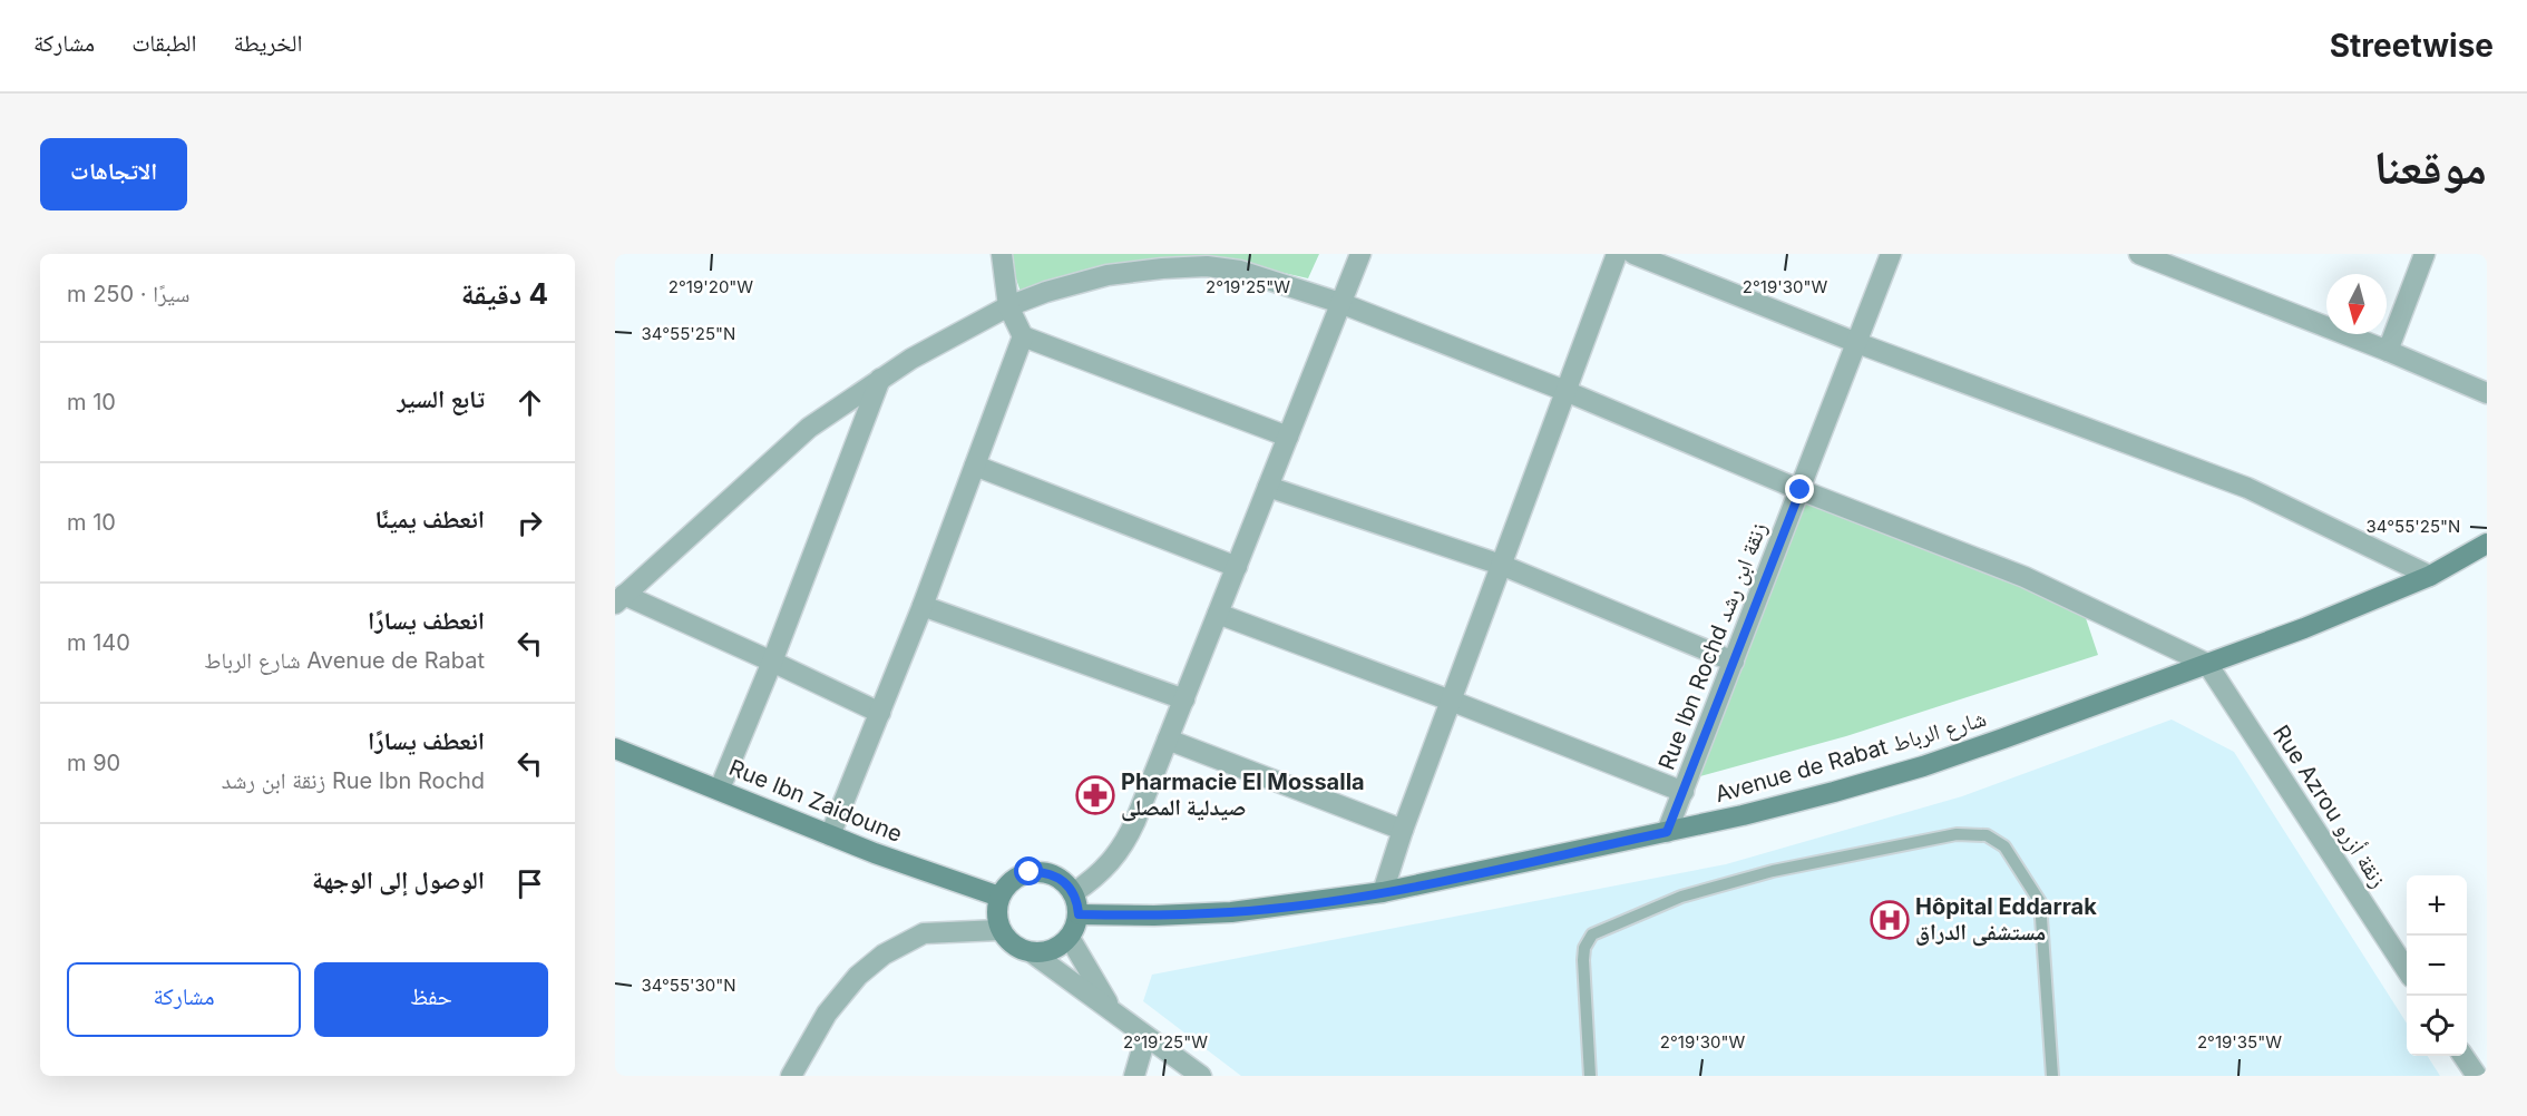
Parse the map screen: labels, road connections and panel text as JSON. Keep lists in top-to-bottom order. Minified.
{"streets":{"street":["Rue Ibn Rochd زنقة ابن رشد","Avenue de Rabat شارع الرباط","Rue Ibn Zaidoune","Rue Azrou زنقة أزرو"]},"crossings":[["Rue Ibn Rochd زنقة ابن رشد","Avenue de Rabat شارع الرباط"],["Avenue de Rabat شارع الرباط","Rue Ibn Zaidoune"],["Avenue de Rabat شارع الرباط","Rue Azrou زنقة أزرو"]],"places":{"pharmacy":["Pharmacie El Mossalla صيدلية المصلى"],"hospital":["Hôpital Eddarrak مستشفى الدراق"]},"north":"bottom","page":{"header":"Streetwise","nav":["الخريطة","الطبقات","مشاركة"],"title":"موقعنا","buttons":["الاتجاهات",["حفظ","مشاركة"]],"heading":["4 دقيقة","سيرًا · 250 m"],"list":[["تابع السير","10 m"],["انعطف يمينًا","10 m"],["انعطف يسارًا","Avenue de Rabat شارع الرباط","140 m"],["انعطف يسارًا","Rue Ibn Rochd زنقة ابن رشد","90 m"],"الوصول إلى الوجهة"],"map_buttons":["+","−"]},"coordinates":["2°19'20\"W","2°19'25\"W","2°19'30\"W","34°55'25\"N","34°55'30\"N","2°19'35\"W"]}
